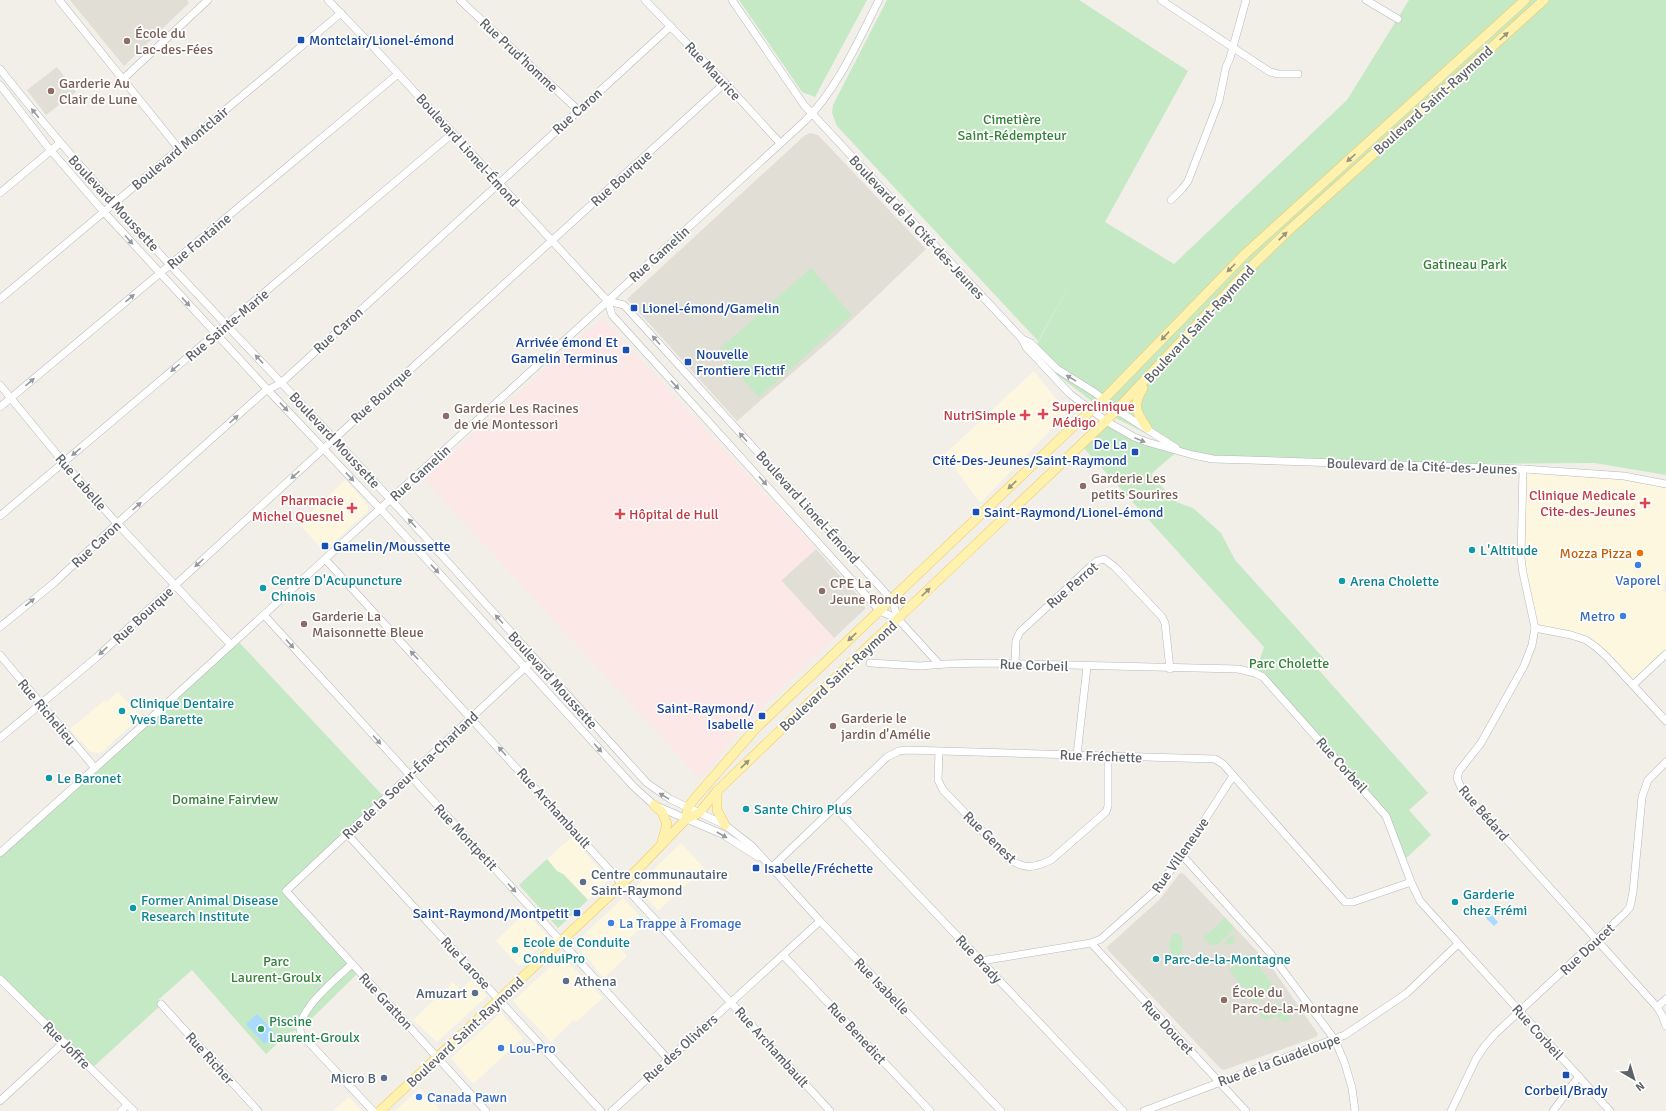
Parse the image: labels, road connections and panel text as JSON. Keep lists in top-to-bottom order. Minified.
{"streets":{"main road":["Boulevard Saint-Raymond"],"street":["Rue Prud'homme","Rue Maurice","Rue Caron","Boulevard Montclair","Boulevard Lionel-Émond","Rue Bourque","Boulevard Moussette","Boulevard de la Cité-des-Jeunes","Rue Fontaine","Rue Gamelin","Rue Sainte-Marie","Rue Labelle","Rue Perrot","Rue Corbeil","Rue Richelieu","Rue Fréchette","Rue de la Soeur-Éna-Charland","Rue Archambault","Rue Bédard","Rue Montpetit","Rue Genest","Rue Villeneuve","Rue Doucet","Rue Brady","Rue Larose","Rue Isabelle","Rue Gratton","Rue Benedict","Rue Joffre","Rue des Oliviers","Rue Richer","Rue de la Guadeloupe"]},"crossings":[["Rue Prud'homme","Rue Caron"],["Rue Maurice","Rue Caron"],["Rue Maurice","Rue Bourque"],["Rue Maurice","Rue Gamelin"],["Boulevard Saint-Raymond","Boulevard Lionel-Émond"],["Boulevard Saint-Raymond","Boulevard Moussette"],["Boulevard Saint-Raymond","Boulevard de la Cité-des-Jeunes"],["Boulevard Saint-Raymond","Rue Archambault"],["Boulevard Saint-Raymond","Rue Montpetit"],["Boulevard Saint-Raymond","Rue Larose"],["Boulevard Saint-Raymond","Rue Isabelle"],["Boulevard Saint-Raymond","Rue Gratton"],["Rue Caron","Boulevard Lionel-Émond"],["Rue Caron","Boulevard Moussette"],["Rue Caron","Rue Labelle"],["Boulevard Montclair","Boulevard Lionel-Émond"],["Boulevard Montclair","Boulevard Moussette"],["Boulevard Lionel-Émond","Rue Bourque"],["Boulevard Lionel-Émond","Rue Fontaine"],["Boulevard Lionel-Émond","Rue Gamelin"],["Boulevard Lionel-Émond","Rue Sainte-Marie"],["Rue Bourque","Boulevard Moussette"],["Rue Bourque","Rue Labelle"],["Rue Bourque","Rue Richelieu"],["Boulevard Moussette","Rue Fontaine"],["Boulevard Moussette","Rue Gamelin"],["Boulevard Moussette","Rue Sainte-Marie"],["Boulevard Moussette","Rue de la Soeur-Éna-Charland"],["Boulevard Moussette","Rue Isabelle"],["Boulevard de la Cité-des-Jeunes","Rue Gamelin"],["Boulevard de la Cité-des-Jeunes","Rue Bédard"],["Rue Fontaine","Rue Labelle"],["Rue Gamelin","Rue Labelle"],["Rue Gamelin","Rue Richelieu"],["Rue Gamelin","Rue Archambault"],["Rue Gamelin","Rue Montpetit"],["Rue Sainte-Marie","Rue Labelle"],["Rue Perrot","Rue Corbeil"],["Rue Corbeil","Rue Fréchette"],["Rue Corbeil","Rue Doucet"],["Rue Corbeil","Rue de la Guadeloupe"],["Rue Fréchette","Rue Genest"],["Rue Fréchette","Rue Villeneuve"],["Rue Fréchette","Rue Brady"],["Rue Fréchette","Rue Isabelle"],["Rue de la Soeur-Éna-Charland","Rue Archambault"],["Rue de la Soeur-Éna-Charland","Rue Montpetit"],["Rue de la Soeur-Éna-Charland","Rue Larose"],["Rue de la Soeur-Éna-Charland","Rue Gratton"],["Rue Archambault","Rue des Oliviers"],["Rue Bédard","Rue Doucet"],["Rue Montpetit","Rue des Oliviers"],["Rue Villeneuve","Rue Doucet"],["Rue Villeneuve","Rue Brady"],["Rue Doucet","Rue de la Guadeloupe"],["Rue Isabelle","Rue des Oliviers"],["Rue Benedict","Rue des Oliviers"]],"one_way":["Rue Caron","Rue Bourque","Rue Fontaine","Rue Archambault","Rue Montpetit"],"parks":["Cimetière Saint-Rédempteur","Gatineau Park","Parc Cholette","Domaine Fairview","Parc Laurent-Groulx"],"places":{"transit":["Montclair/Lionel-émond","Lionel-émond/Gamelin","Arrivée émond Et Gamelin Terminus","Nouvelle Frontiere Fictif","De La Cité-Des-Jeunes/Saint-Raymond","Saint-Raymond/Lionel-émond","Gamelin/Moussette","Saint-Raymond/ Isabelle","Isabelle/Fréchette","Saint-Raymond/Montpetit","Corbeil/Brady"],"other":["École du Lac-des-Fées","Garderie Au Clair de Lune","Garderie Les Racines de vie Montessori","Garderie Les petits Sourires","L'Altitude","Mozza Pizza","Vaporel","Arena Cholette","Centre D'Acupuncture Chinois","CPE La Jeune Ronde","Metro","Garderie La Maisonnette Bleue","Clinique Dentaire Yves Barette","Garderie le jardin d'Amélie","Le Baronet","Sante Chiro Plus","Centre communautaire Saint-Raymond","Garderie chez Frémi","Former Animal Disease Research Institute","La Trappe à Fromage","Ecole de Conduite ConduiPro","Parc-de-la-Montagne","Athena","Amuzart","École du Parc-de-la-Montagne","Piscine Laurent-Groulx","Lou-Pro","Micro B","Canada Pawn"],"health":["Superclinique Médigo","NutriSimple","Clinique Medicale Cite-des-Jeunes","Pharmacie Michel Quesnel","Hôpital de Hull"]},"north":"bottom right"}
